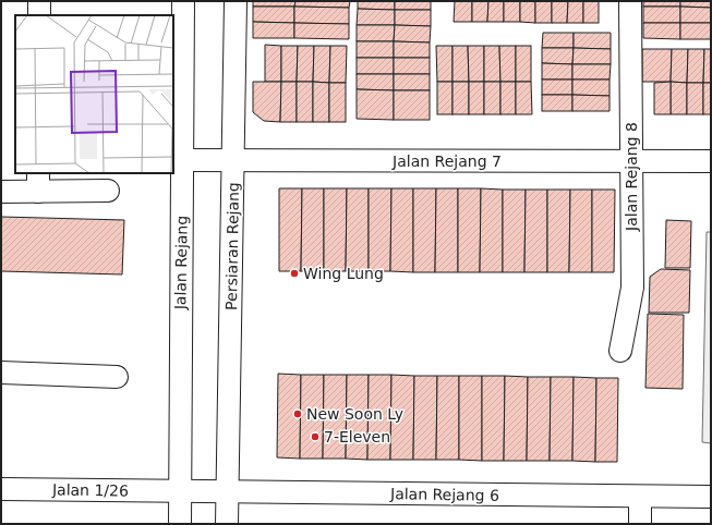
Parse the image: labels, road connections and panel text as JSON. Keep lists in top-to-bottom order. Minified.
{"streets":{"street":["Jalan Rejang 7","Jalan Rejang 8","Persiaran Rejang","Jalan Rejang","Jalan 1/26","Jalan Rejang 6"]},"crossings":[["Jalan Rejang 7","Jalan Rejang 8"],["Jalan Rejang 7","Persiaran Rejang"],["Jalan Rejang 7","Jalan Rejang"],["Persiaran Rejang","Jalan Rejang 6"],["Jalan Rejang","Jalan 1/26"],["Jalan Rejang","Jalan Rejang 6"],["Jalan 1/26","Jalan Rejang 6"]],"places":["Wing Lung","New Soon Ly","7-Eleven"]}
